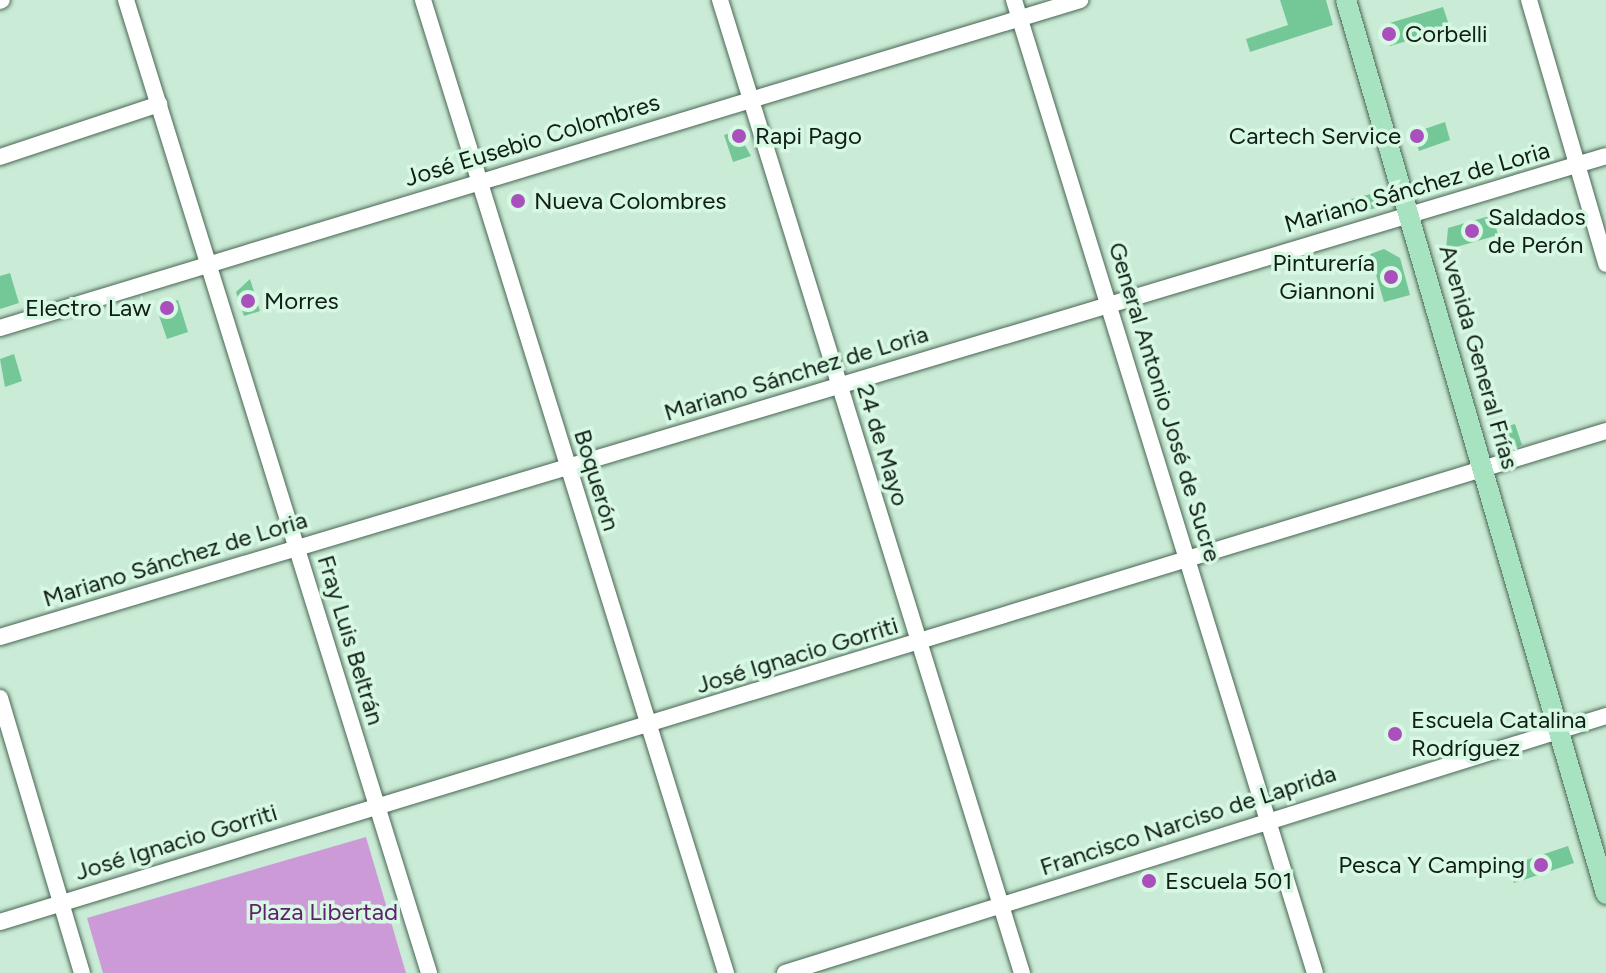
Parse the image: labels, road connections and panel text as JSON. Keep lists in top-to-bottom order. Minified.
{"streets":{"main road":["Avenida General Frías"],"street":["José Eusebio Colombres","Mariano Sánchez de Loria","General Antonio José de Sucre","24 de Mayo","Boquerón","Fray Luis Beltrán","José Ignacio Gorriti","Francisco Narciso de Laprida"]},"crossings":[["José Eusebio Colombres","General Antonio José de Sucre"],["José Eusebio Colombres","24 de Mayo"],["José Eusebio Colombres","Boquerón"],["José Eusebio Colombres","Fray Luis Beltrán"],["Mariano Sánchez de Loria","Avenida General Frías"],["Mariano Sánchez de Loria","General Antonio José de Sucre"],["Mariano Sánchez de Loria","24 de Mayo"],["Mariano Sánchez de Loria","Boquerón"],["Mariano Sánchez de Loria","Fray Luis Beltrán"],["Avenida General Frías","José Ignacio Gorriti"],["Avenida General Frías","Francisco Narciso de Laprida"],["General Antonio José de Sucre","José Ignacio Gorriti"],["General Antonio José de Sucre","Francisco Narciso de Laprida"],["24 de Mayo","José Ignacio Gorriti"],["24 de Mayo","Francisco Narciso de Laprida"],["Boquerón","José Ignacio Gorriti"],["Fray Luis Beltrán","José Ignacio Gorriti"]],"parks":["Plaza Libertad"],"places":["Corbelli","Rapi Pago","Cartech Service","Nueva Colombres","Saldados de Perón","Pinturería Giannoni","Morres","Electro Law","Escuela Catalina Rodríguez","Pesca Y Camping","Escuela 501"]}
